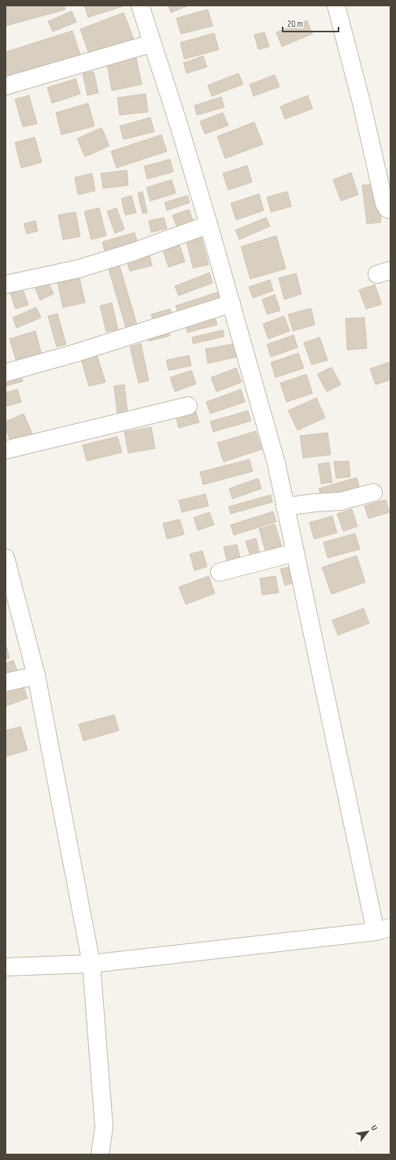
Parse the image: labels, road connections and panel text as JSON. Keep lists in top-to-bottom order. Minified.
{"scale_bar":"20 m","north":"top right"}
